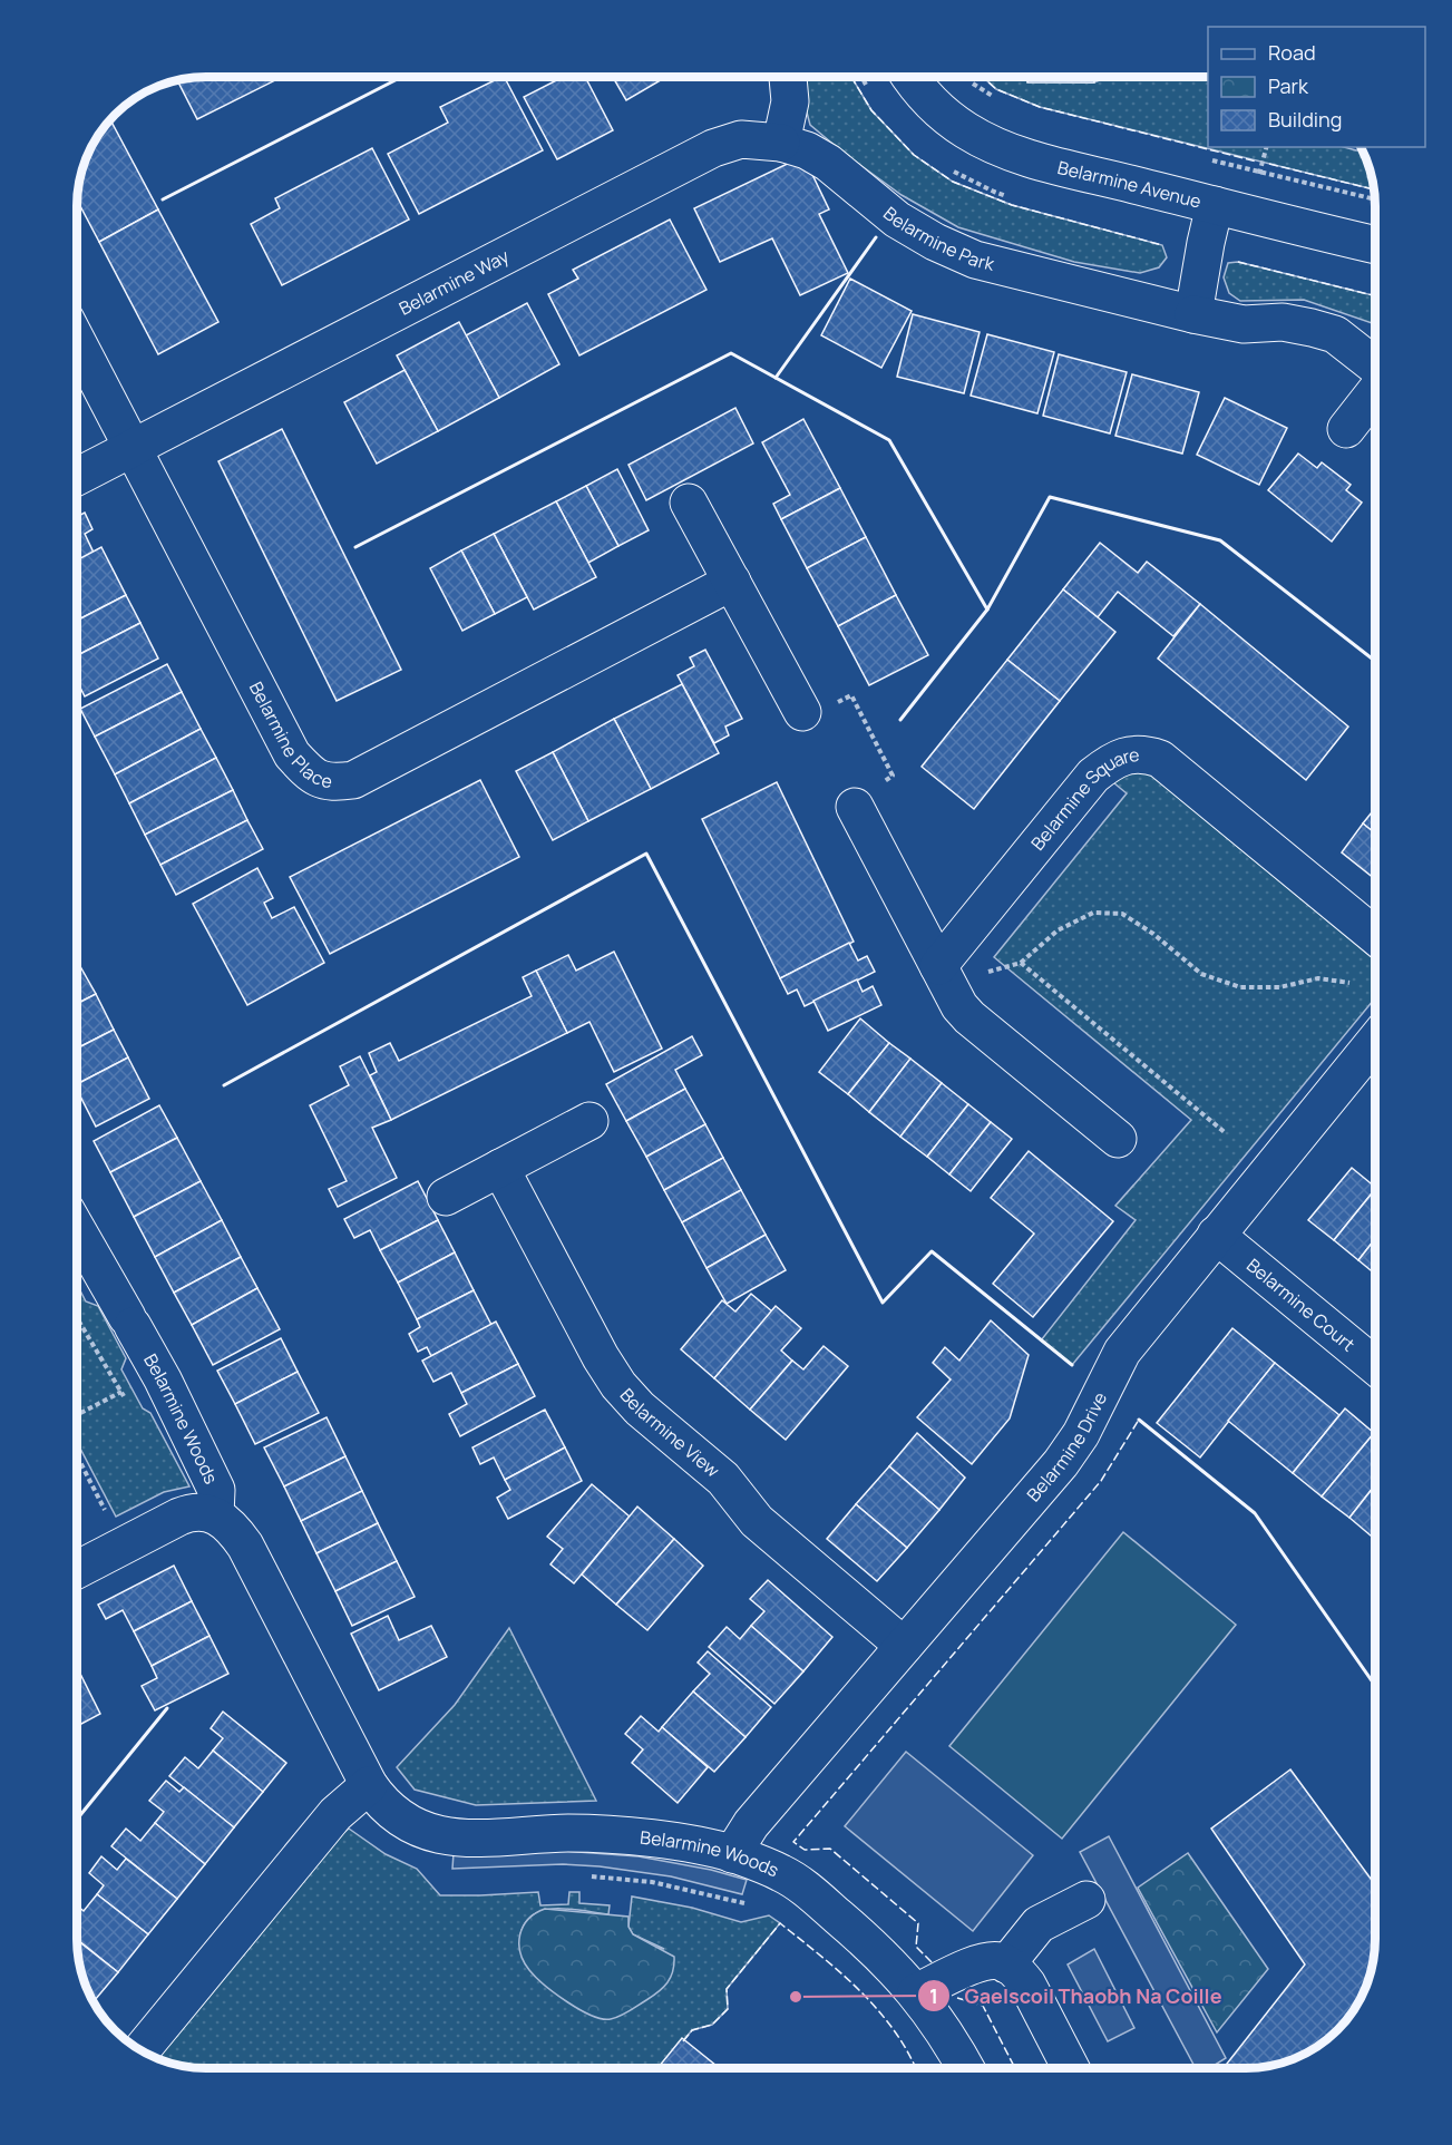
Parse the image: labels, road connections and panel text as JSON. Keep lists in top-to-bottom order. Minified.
{"streets":{"street":["Belarmine Avenue","Belarmine Park","Belarmine Way","Belarmine Place","Belarmine Square","Belarmine Court","Belarmine Woods","Belarmine View","Belarmine Drive"]},"crossings":[["Belarmine Park","Belarmine Way"],["Belarmine Way","Belarmine Place"],["Belarmine Court","Belarmine Drive"],["Belarmine Woods","Belarmine Drive"],["Belarmine View","Belarmine Drive"]],"places":["Gaelscoil Thaobh Na Coille"],"legend":["Road","Park","Building"]}
